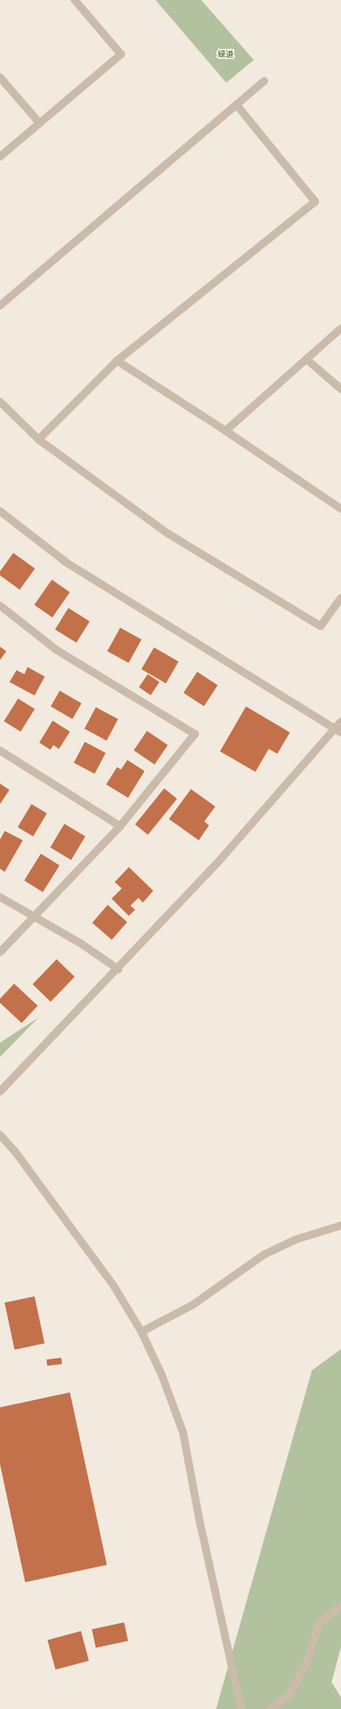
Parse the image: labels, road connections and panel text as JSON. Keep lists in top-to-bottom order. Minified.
{"parks":["緑道"]}
